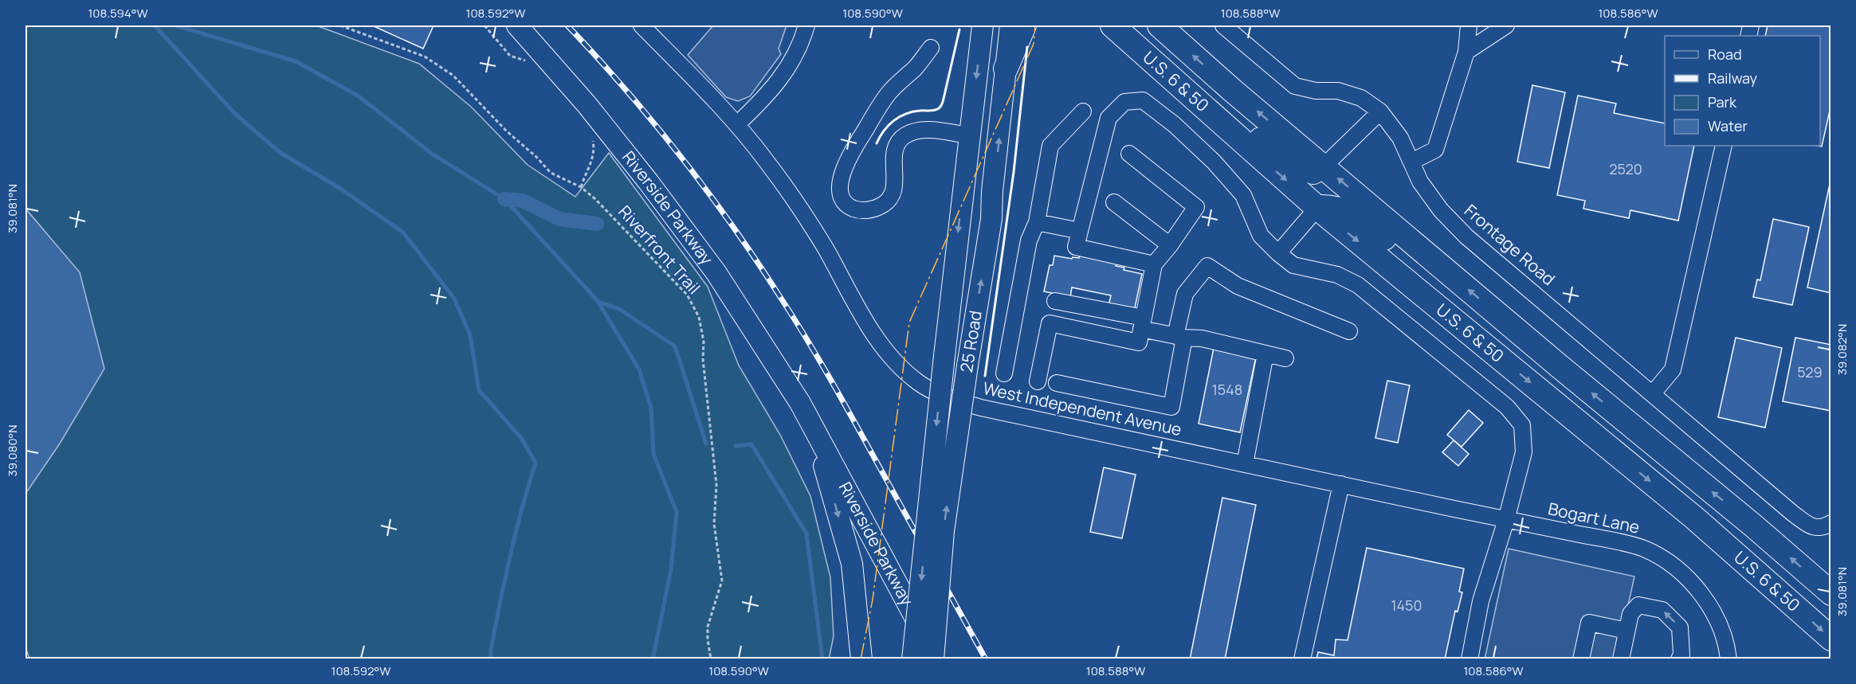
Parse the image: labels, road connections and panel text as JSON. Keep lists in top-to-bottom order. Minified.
{"streets":{"highway":["U.S. 6 & 50"],"main road":["Riverside Parkway","25 Road"],"street":["Frontage Road","West Independent Avenue","Bogart Lane"],"path":["Riverfront Trail"]},"crossings":[["West Independent Avenue","Bogart Lane"]],"house_numbers":["2520","529","1548","1450"],"legend":["Road","Railway","Park","Water"],"coordinates":["108.594°W","108.592°W","108.590°W","108.588°W","108.586°W","39.081°N","39.082°N","39.080°N"]}
